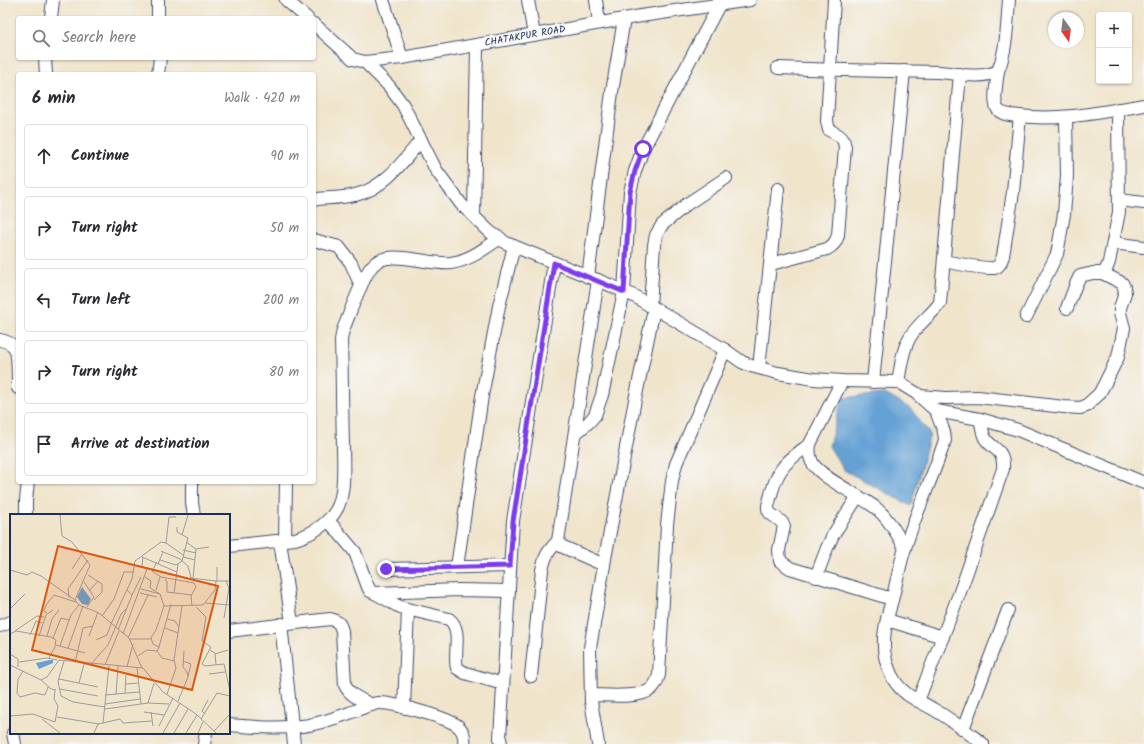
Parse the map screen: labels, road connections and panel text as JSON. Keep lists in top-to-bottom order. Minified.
{"streets":{"street":["CHATAKPUR ROAD"]},"north":"bottom","page":{"map_buttons":["+","−"],"search":"Search here","heading":["6 min","Walk · 420 m"],"list":[["Continue","90 m"],["Turn right","50 m"],["Turn left","200 m"],["Turn right","80 m"],"Arrive at destination"]}}
